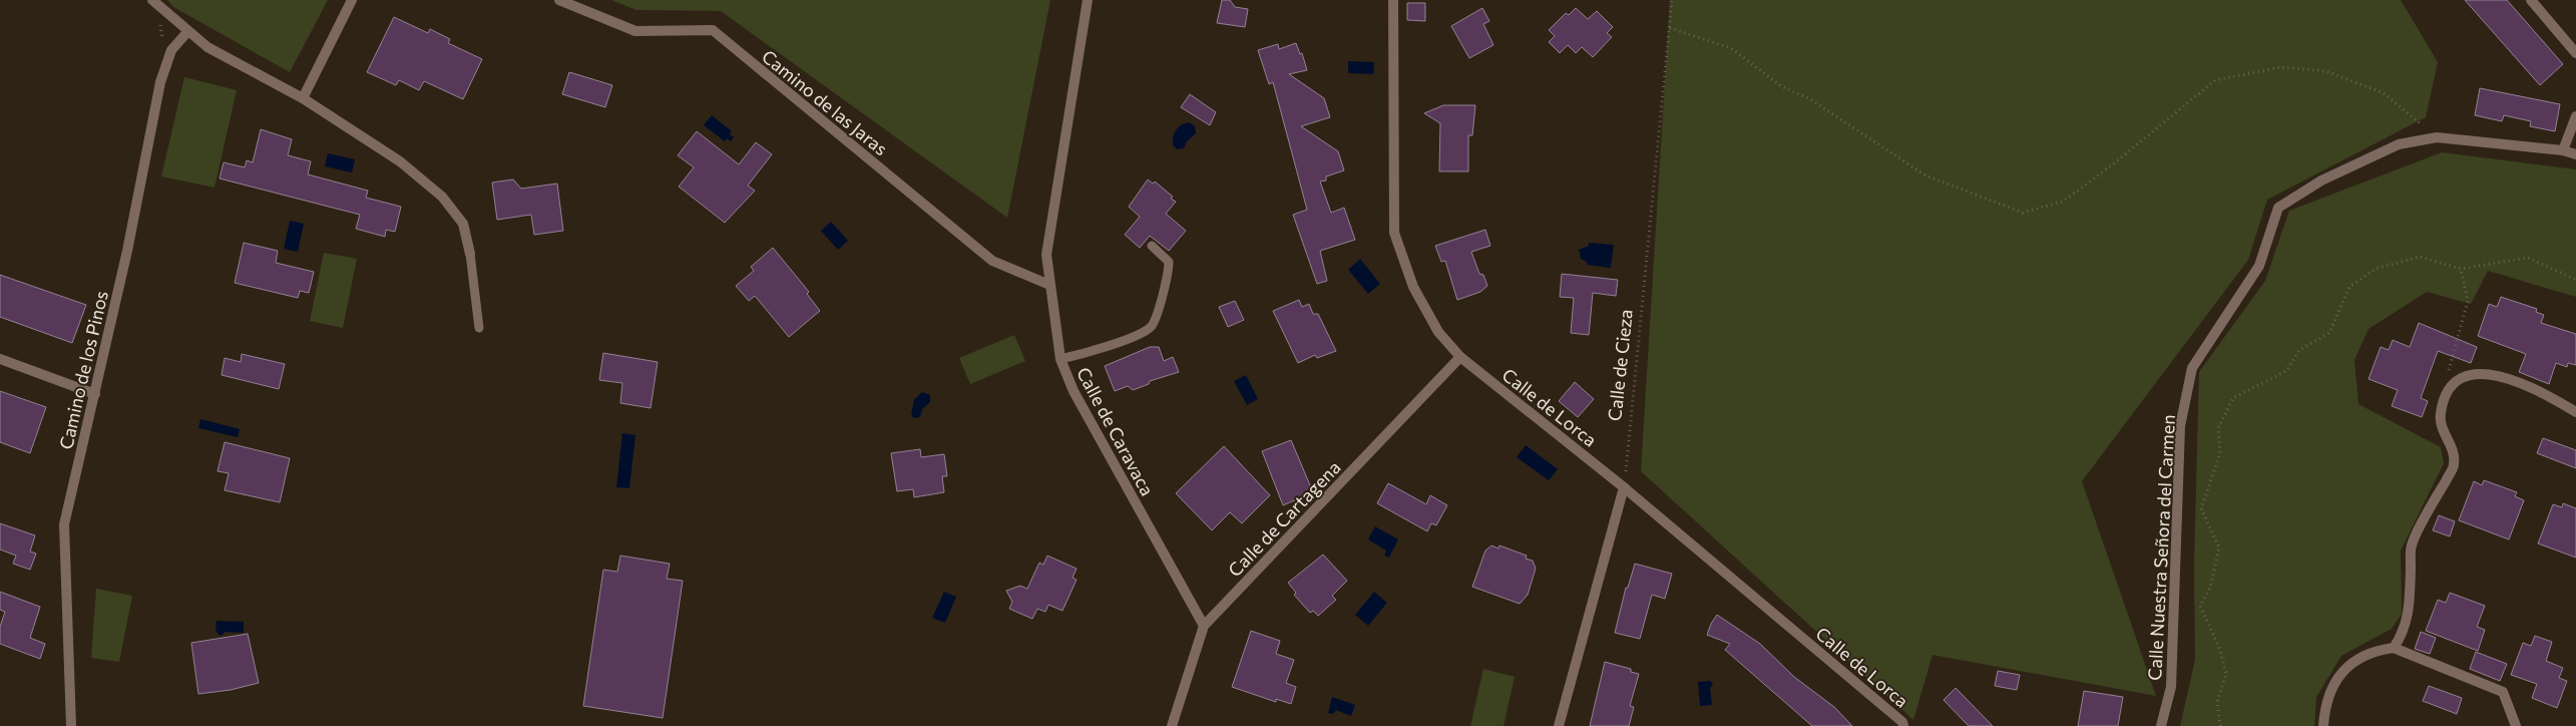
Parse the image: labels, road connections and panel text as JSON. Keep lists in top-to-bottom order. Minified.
{"streets":{"street":["Camino de las Jaras","Camino de los Pinos","Calle de Lorca","Calle de Caravaca","Calle de Cartagena","Calle Nuestra Señora del Carmen"],"path":["Calle de Cieza"]},"crossings":[["Camino de las Jaras","Calle de Caravaca"],["Calle de Cieza","Calle de Lorca"],["Calle de Lorca","Calle de Cartagena"],["Calle de Caravaca","Calle de Cartagena"]]}
